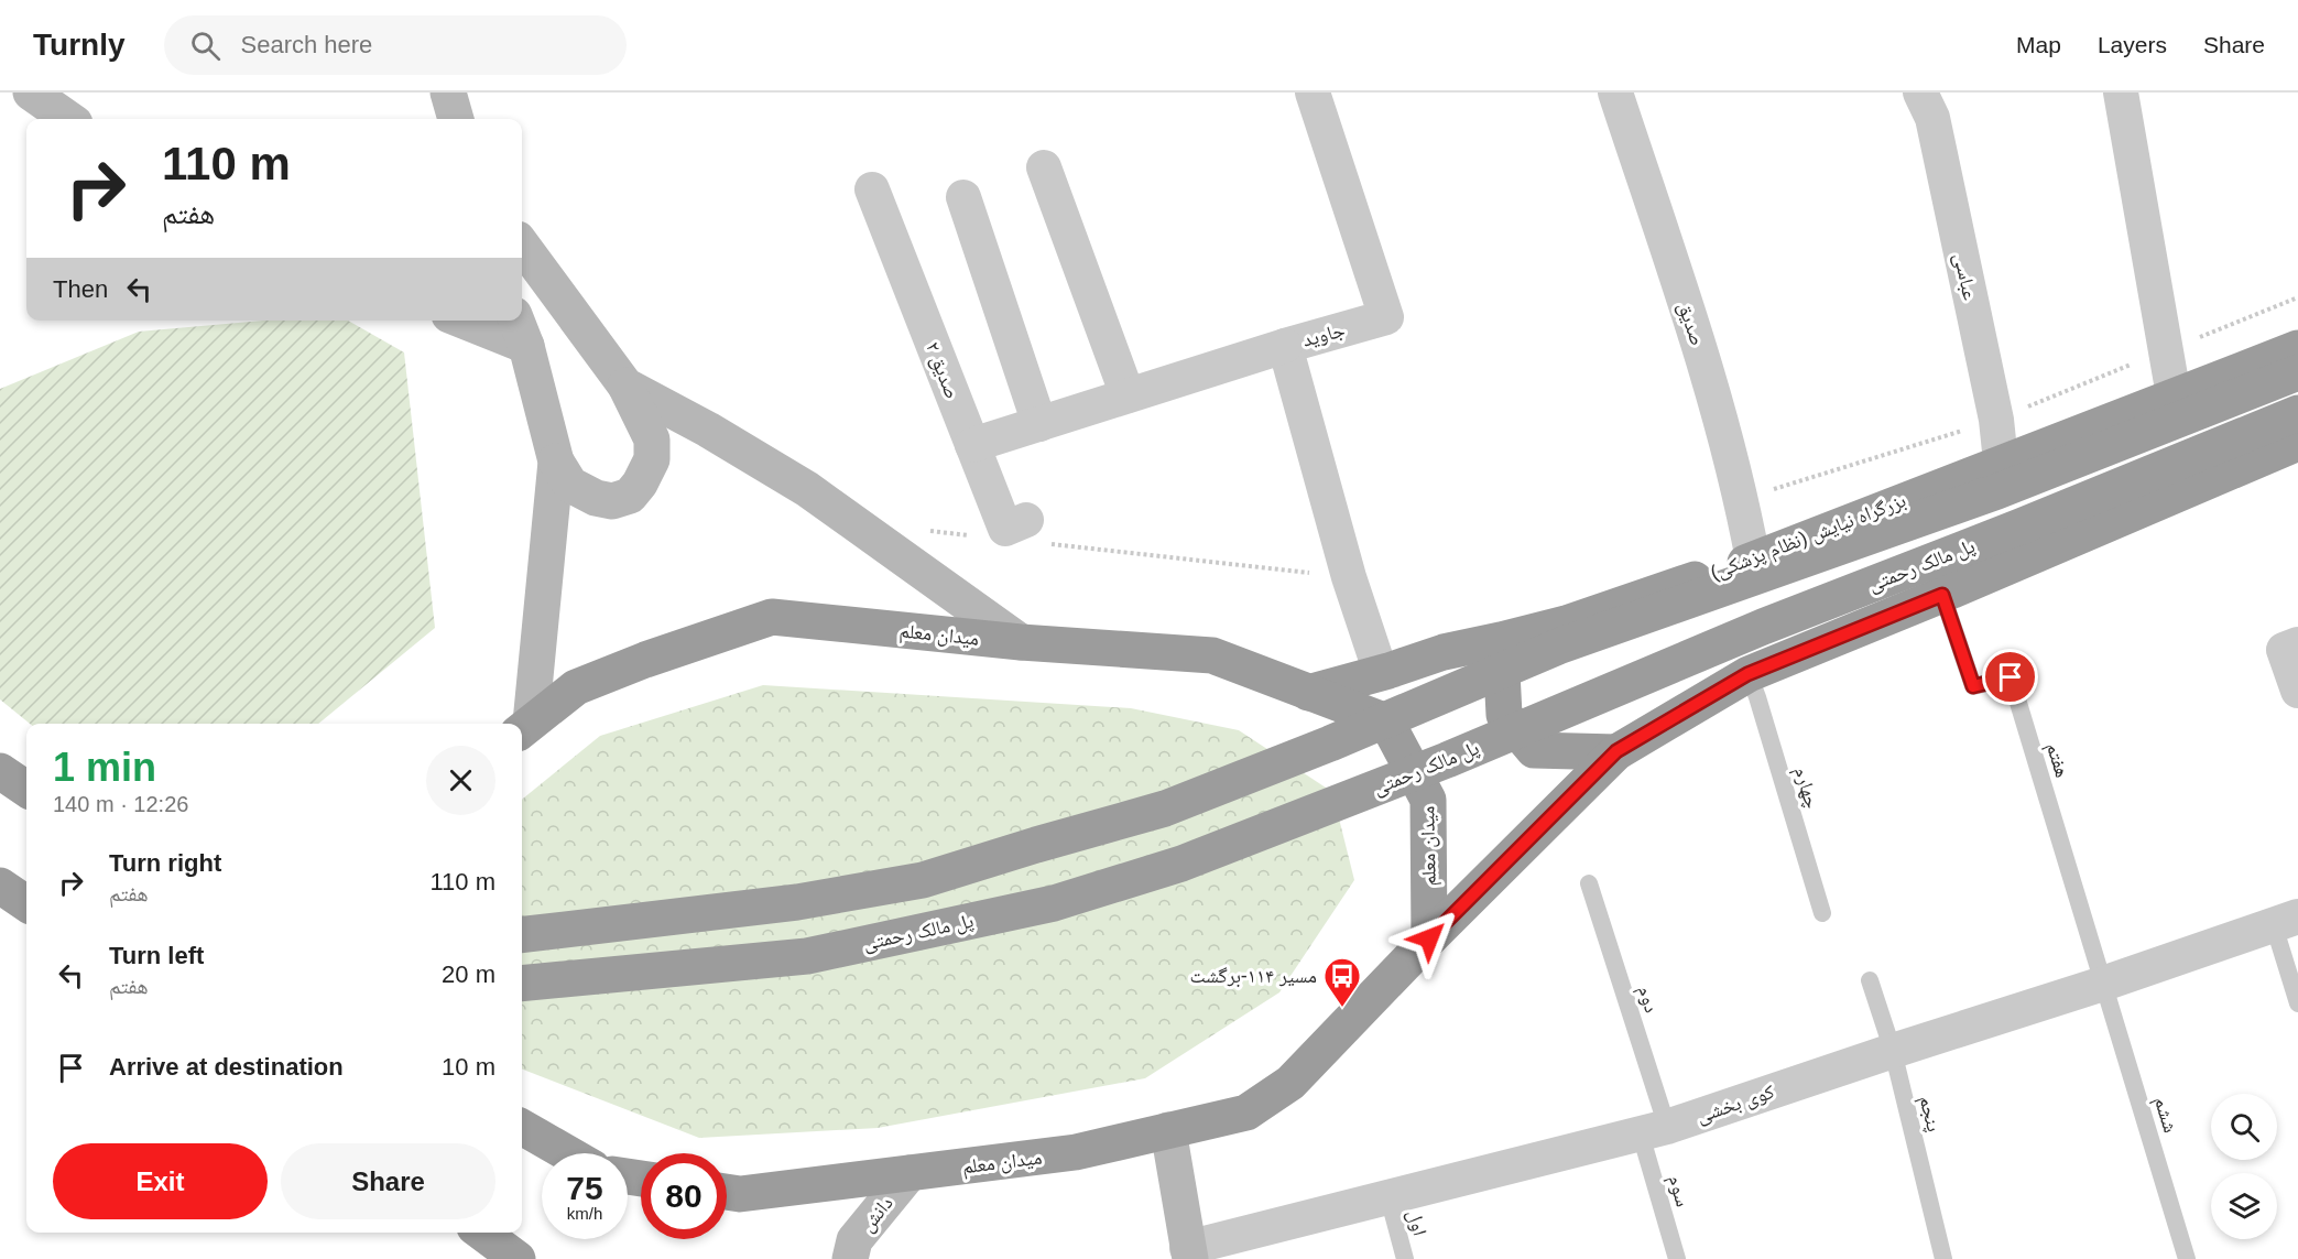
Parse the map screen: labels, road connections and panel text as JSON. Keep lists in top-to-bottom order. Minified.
{"streets":{"highway":["بزرگراه نیایش (نظام پزشکی)","پل مالک رحمتی","میدان معلم"],"main road":["دانش"],"street":["عباسی","صدیق","جاوید","صدیق ۲","کوی بخشی"],"lane":["هفتم","چهارم","دوم","پنجم","ششم","سوم","اول"]},"crossings":[["عباسی","بزرگراه نیایش (نظام پزشکی)"],["صدیق","بزرگراه نیایش (نظام پزشکی)"],["جاوید","بزرگراه نیایش (نظام پزشکی)"],["بزرگراه نیایش (نظام پزشکی)","میدان معلم"],["میدان معلم","دانش"],["هفتم","کوی بخشی"],["هفتم","ششم"],["دوم","کوی بخشی"],["دوم","سوم"],["کوی بخشی","پنجم"],["کوی بخشی","ششم"],["کوی بخشی","سوم"],["کوی بخشی","اول"]],"places":{"bus stop":["مسیر ۱۱۴-برگشت"]},"page":{"header":"Turnly","search":"Search here","nav":["Map","Layers","Share"],"turn":["110 m","هفتم"],"then":"Then","heading":["1 min","140 m · 12:26"],"list":[{"name":"Turn right","note":"هفتم","value":"110 m"},{"name":"Turn left","note":"هفتم","value":"20 m"},{"name":"Arrive at destination","value":"10 m"}],"buttons":["Exit","Share"],"speed":"75 km/h","limit":"80"}}
